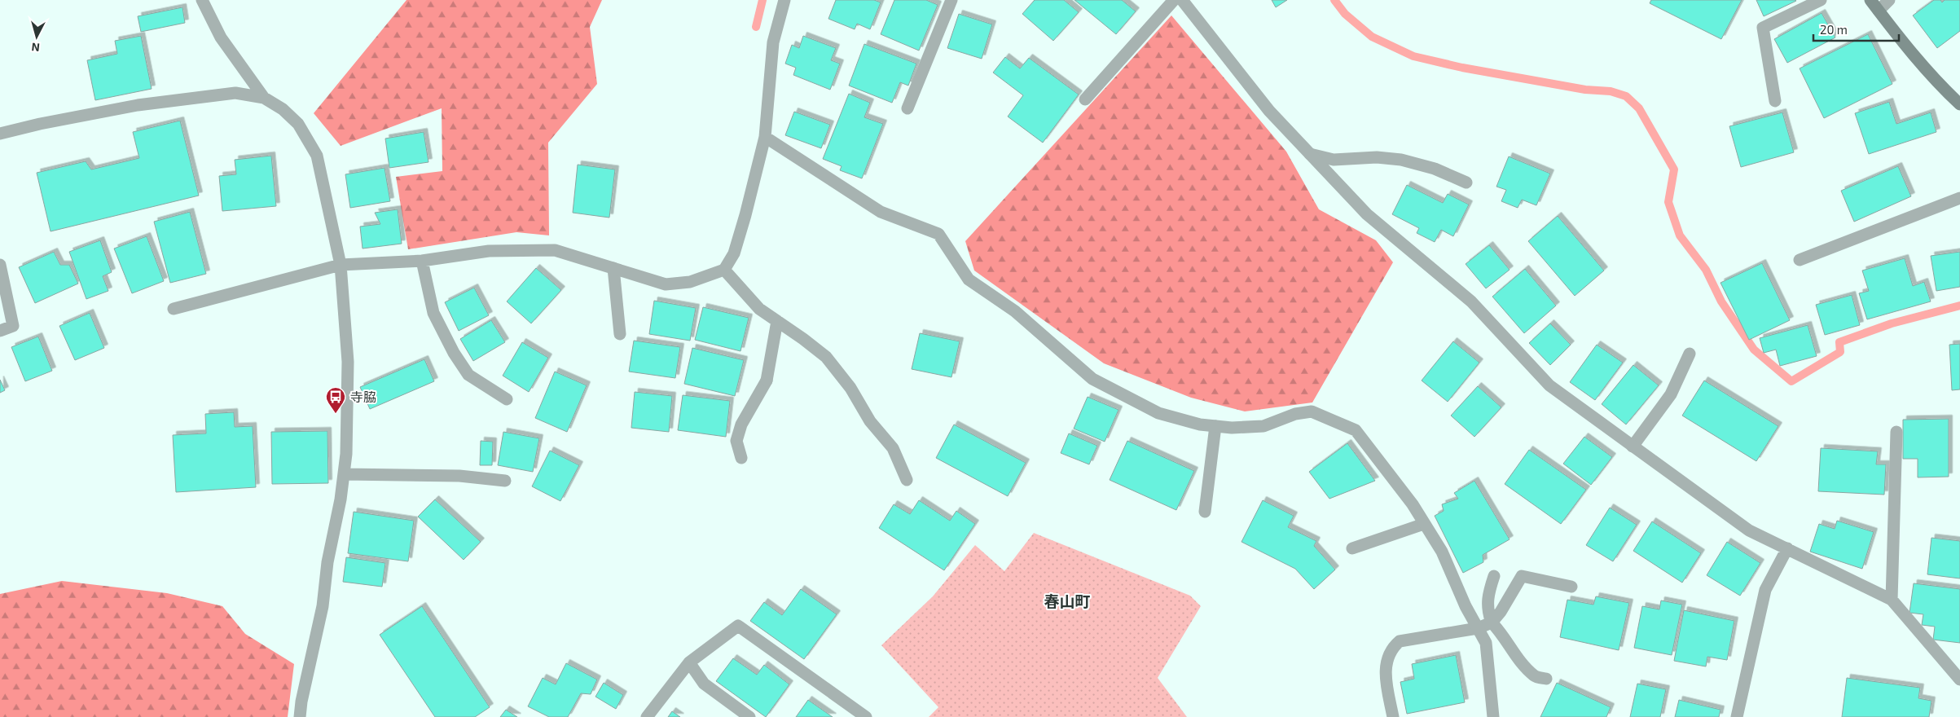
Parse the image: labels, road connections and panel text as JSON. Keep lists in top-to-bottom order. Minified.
{"districts":["春山町"],"places":{"bus stop":["寺脇"]},"scale_bar":"20 m","north":"bottom"}
